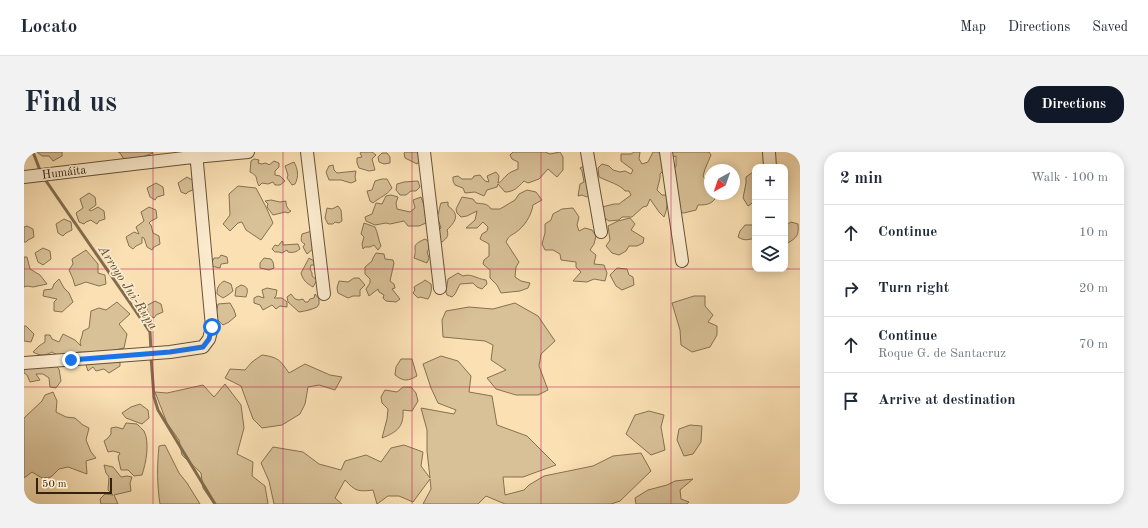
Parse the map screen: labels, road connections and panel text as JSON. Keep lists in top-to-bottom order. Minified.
{"streets":{"street":["Humáita"]},"water":["Arroyo Jui-Rupa"],"scale_bar":"50 m","north":"bottom left","page":{"header":"Locato","nav":["Map","Directions","Saved"],"buttons":"Directions","title":"Find us","heading":["2 min","Walk · 100 m"],"map_buttons":["+","−"],"list":[["Continue","10 m"],["Turn right","20 m"],["Continue","Roque G. de Santacruz","70 m"],"Arrive at destination"],"scale":"50 m"}}
